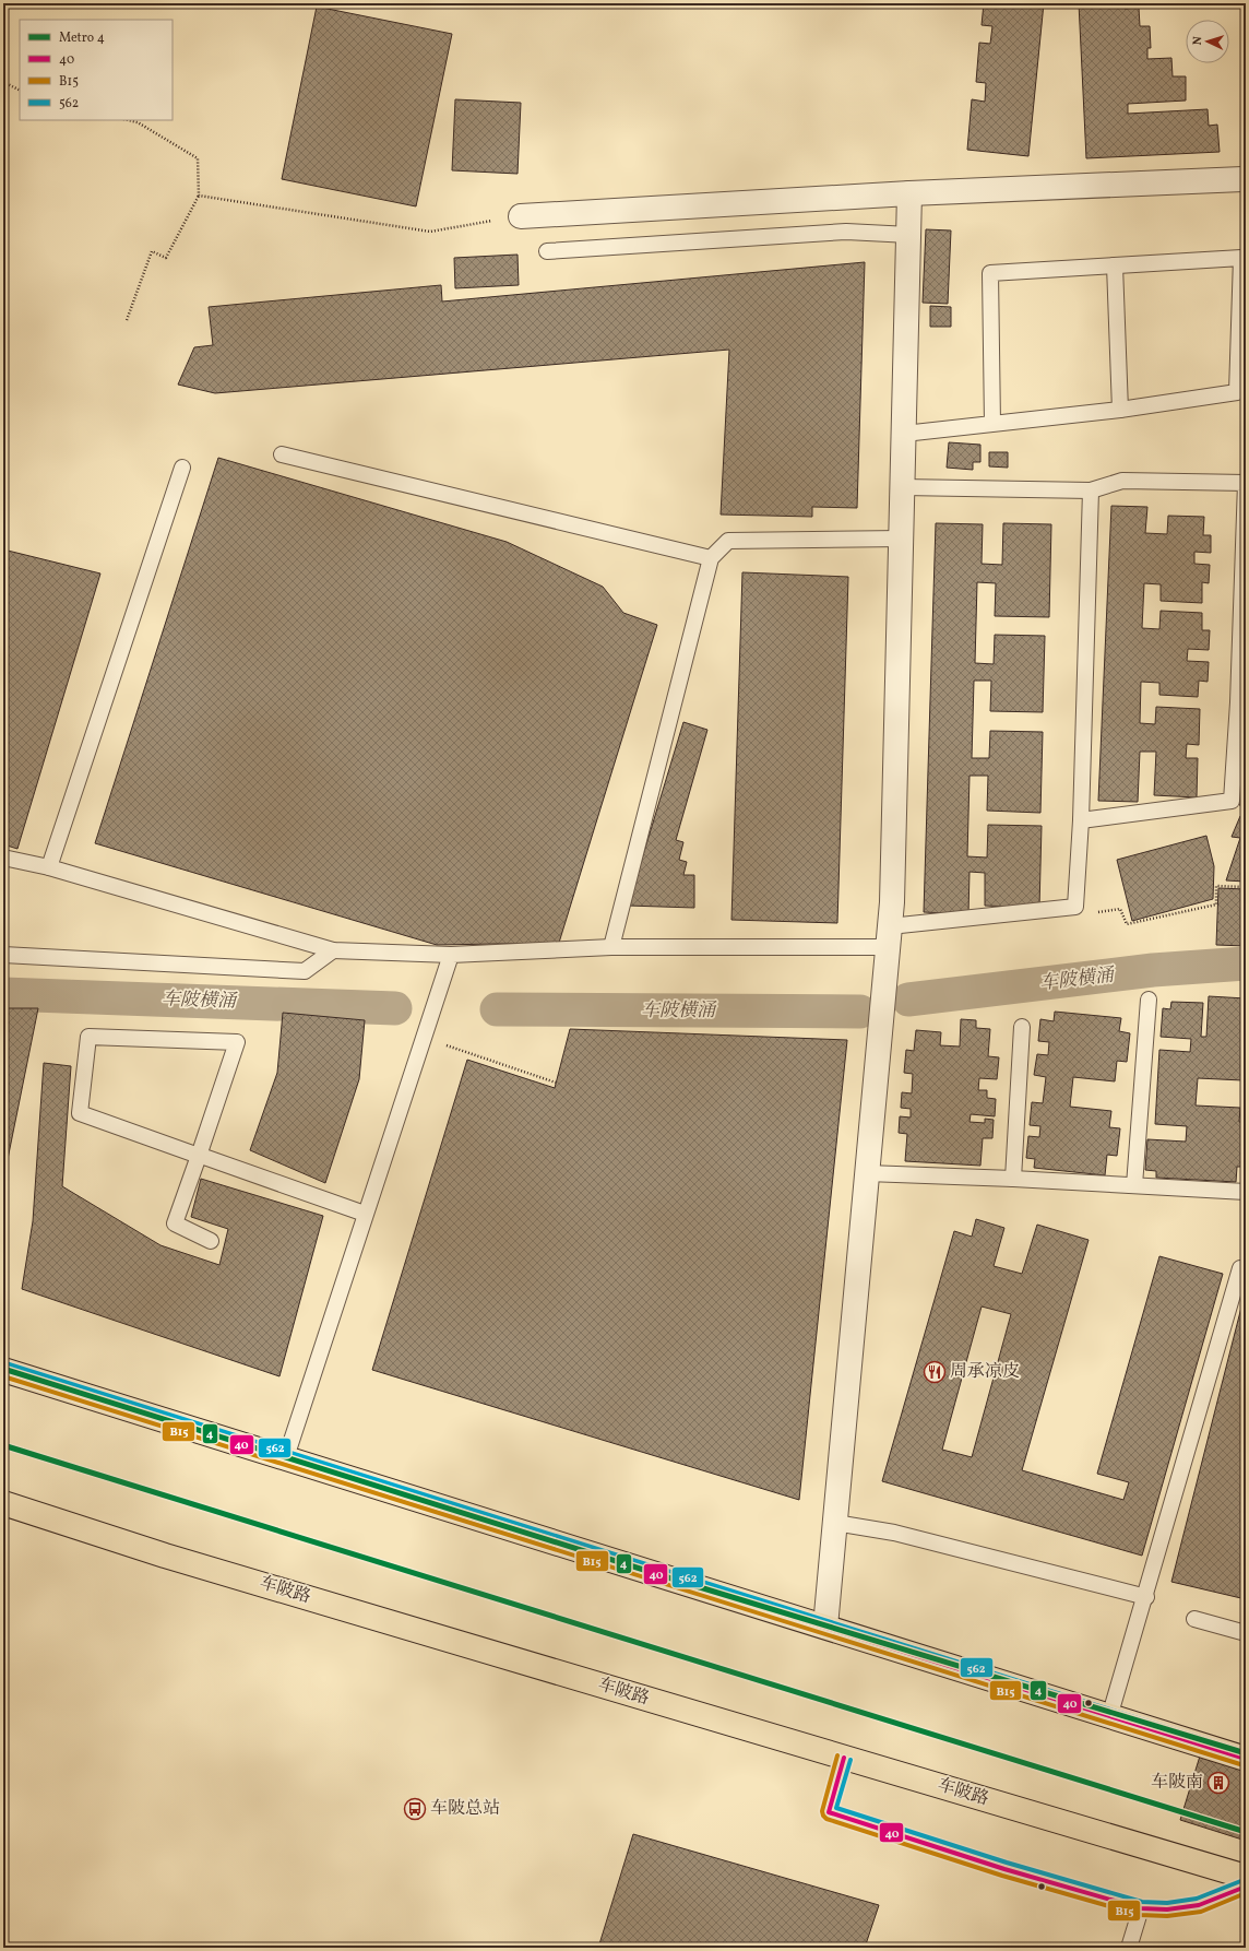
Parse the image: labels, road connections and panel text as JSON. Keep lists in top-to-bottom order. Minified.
{"streets":{"main road":["车陂路"]},"water":["车陂横涌"],"places":{"restaurant":["周承凉皮"],"building":["车陂南"],"bus stop":["车陂总站"]},"lines":["transit line 562","metro line 4","transit line 40","transit line B15"],"legend":["Metro 4","40","B15","562"],"north":"left"}
